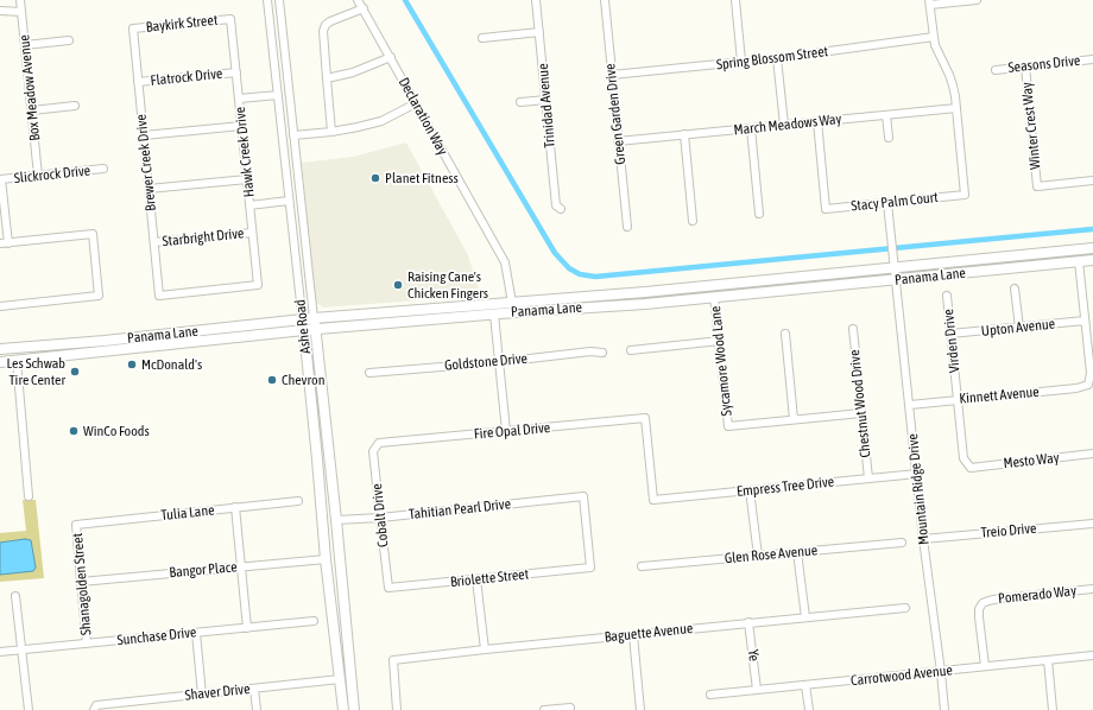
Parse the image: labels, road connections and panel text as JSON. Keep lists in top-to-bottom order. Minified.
{"streets":{"main road":["Panama Lane","Ashe Road"],"street":["Baykirk Street","Spring Blossom Street","Seasons Drive","Flatrock Drive","Box Meadow Avenue","Trinidad Avenue","Green Garden Drive","Declaration Way","March Meadows Way","Winter Crest Way","Hawk Creek Drive","Brewer Creek Drive","Slickrock Drive","Stacy Palm Court","Starbright Drive","Upton Avenue","Virden Drive","Sycamore Wood Lane","Goldstone Drive","Kinnett Avenue","Chestnut Wood Drive","Fire Opal Drive","Mesto Way","Empress Tree Drive","Mountain Ridge Drive","Tahitian Pearl Drive","Tulia Lane","Cobalt Drive","Treio Drive","Glen Rose Avenue","Bangor Place","Briolette Street","Shanagolden Street","Pomerado Way","Baguette Avenue","Sunchase Drive","Ye","Carrotwood Avenue","Shaver Drive"]},"crossings":[["Baykirk Street","Hawk Creek Drive"],["Baykirk Street","Brewer Creek Drive"],["Spring Blossom Street","Green Garden Drive"],["Seasons Drive","Winter Crest Way"],["Flatrock Drive","Hawk Creek Drive"],["Flatrock Drive","Brewer Creek Drive"],["Box Meadow Avenue","Slickrock Drive"],["Green Garden Drive","March Meadows Way"],["Declaration Way","Panama Lane"],["March Meadows Way","Stacy Palm Court"],["Hawk Creek Drive","Brewer Creek Drive"],["Hawk Creek Drive","Starbright Drive"],["Brewer Creek Drive","Starbright Drive"],["Stacy Palm Court","Mountain Ridge Drive"],["Panama Lane","Ashe Road"],["Panama Lane","Sycamore Wood Lane"],["Panama Lane","Mountain Ridge Drive"],["Ashe Road","Tahitian Pearl Drive"],["Ashe Road","Bangor Place"],["Ashe Road","Shaver Drive"],["Upton Avenue","Virden Drive"],["Upton Avenue","Kinnett Avenue"],["Virden Drive","Kinnett Avenue"],["Virden Drive","Mesto Way"],["Kinnett Avenue","Mountain Ridge Drive"],["Chestnut Wood Drive","Empress Tree Drive"],["Fire Opal Drive","Empress Tree Drive"],["Fire Opal Drive","Cobalt Drive"],["Empress Tree Drive","Mountain Ridge Drive"],["Mountain Ridge Drive","Treio Drive"],["Mountain Ridge Drive","Carrotwood Avenue"],["Tahitian Pearl Drive","Cobalt Drive"],["Tahitian Pearl Drive","Briolette Street"],["Tulia Lane","Shanagolden Street"],["Cobalt Drive","Briolette Street"],["Bangor Place","Shanagolden Street"],["Shanagolden Street","Sunchase Drive"],["Pomerado Way","Carrotwood Avenue"],["Baguette Avenue","Ye"],["Ye","Carrotwood Avenue"]],"places":["Planet Fitness","Raising Cane's Chicken Fingers","McDonald's","Les Schwab Tire Center","Chevron","WinCo Foods"]}
